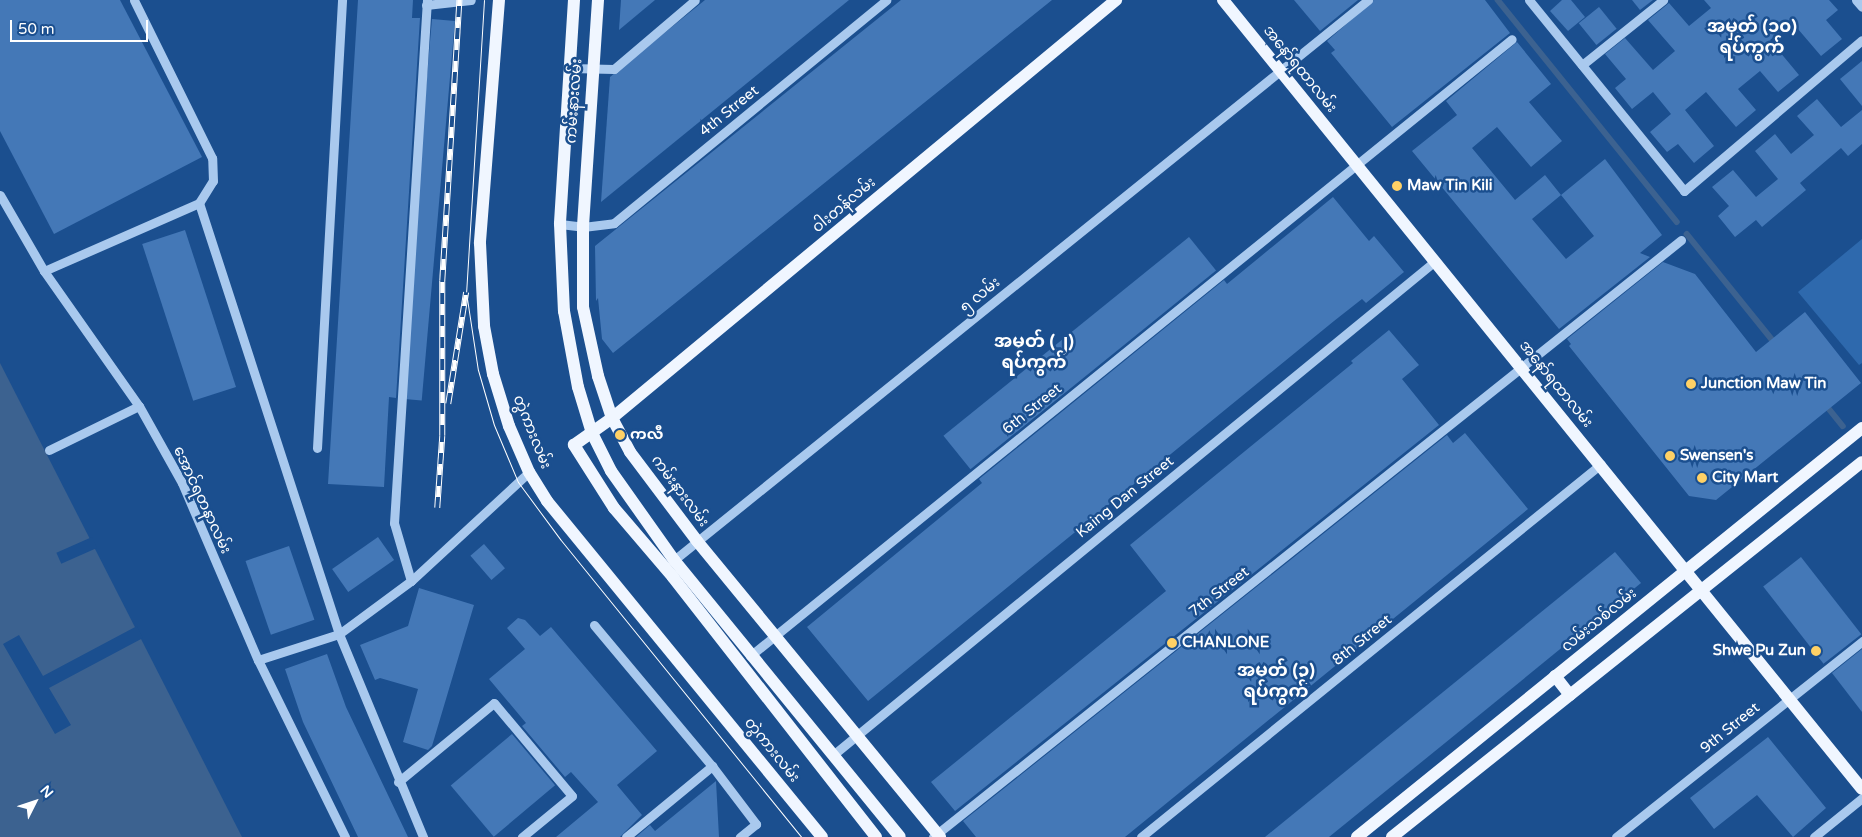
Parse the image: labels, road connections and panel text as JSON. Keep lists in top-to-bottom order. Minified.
{"streets":{"main road":["အနော်ရထာလမ်း","ကမ်းနားလမ်း","ဝါးတန်လမ်း","တွဲကားလမ်း","လမ်းသစ်လမ်း"],"street":["4th Street","၅ လမ်း","6th Street","Kaing Dan Street","အောင်ရတနာလမ်း","7th Street","8th Street","9th Street"]},"crossings":[["အနော်ရထာလမ်း","၅ လမ်း"],["အနော်ရထာလမ်း","6th Street"],["အနော်ရထာလမ်း","Kaing Dan Street"],["အနော်ရထာလမ်း","7th Street"],["အနော်ရထာလမ်း","လမ်းသစ်လမ်း"],["အနော်ရထာလမ်း","8th Street"],["အနော်ရထာလမ်း","9th Street"],["ကမ်းနားလမ်း","4th Street"],["ကမ်းနားလမ်း","ဝါးတန်လမ်း"],["ကမ်းနားလမ်း","၅ လမ်း"],["ကမ်းနားလမ်း","6th Street"],["ကမ်းနားလမ်း","Kaing Dan Street"],["ကမ်းနားလမ်း","7th Street"]],"districts":["အမှတ် (၁၀) ရပ်ကွက်","အမှတ် (၂) ရပ်ကွက်","အမှတ် (၃) ရပ်ကွက်"],"places":["Maw Tin Kili","Junction Maw Tin","ကလီ","Swensen's","City Mart","CHANLONE","Shwe Pu Zun"],"scale_bar":"50 m","north":"top right"}
